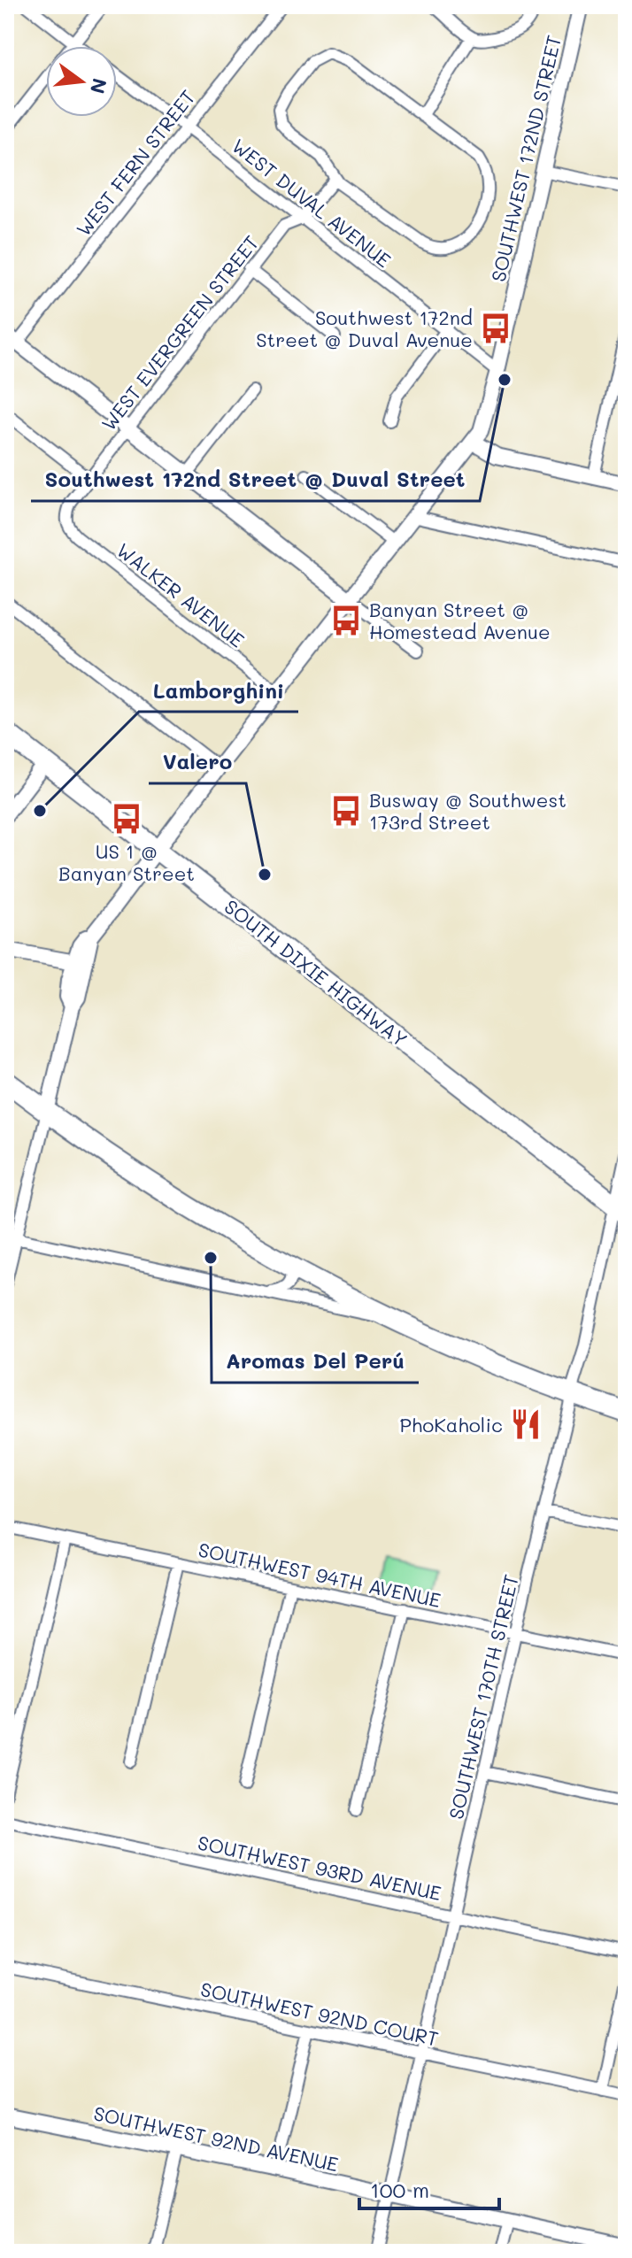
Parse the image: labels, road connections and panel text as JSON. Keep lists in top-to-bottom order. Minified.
{"streets":{"highway":["SOUTH DIXIE HIGHWAY"],"street":["SOUTHWEST 172ND STREET","WEST FERN STREET","WEST DUVAL AVENUE","WEST EVERGREEN STREET","WALKER AVENUE","SOUTHWEST 94TH AVENUE","SOUTHWEST 170TH STREET","SOUTHWEST 93RD AVENUE","SOUTHWEST 92ND COURT","SOUTHWEST 92ND AVENUE"]},"crossings":[["SOUTHWEST 172ND STREET","WEST DUVAL AVENUE"],["SOUTHWEST 172ND STREET","WALKER AVENUE"],["SOUTHWEST 172ND STREET","SOUTH DIXIE HIGHWAY"],["WEST FERN STREET","WEST DUVAL AVENUE"],["WEST DUVAL AVENUE","WEST EVERGREEN STREET"],["WEST EVERGREEN STREET","WALKER AVENUE"],["SOUTH DIXIE HIGHWAY","SOUTHWEST 170TH STREET"],["SOUTHWEST 94TH AVENUE","SOUTHWEST 170TH STREET"],["SOUTHWEST 170TH STREET","SOUTHWEST 93RD AVENUE"],["SOUTHWEST 170TH STREET","SOUTHWEST 92ND COURT"],["SOUTHWEST 170TH STREET","SOUTHWEST 92ND AVENUE"]],"places":{"bus stop":["Southwest 172nd Street @ Duval Avenue","Banyan Street @ Homestead Avenue","Busway @ Southwest 173rd Street","US 1 @ Banyan Street"],"other":["Southwest 172nd Street @ Duval Street","Lamborghini","Valero","Aromas Del Perú"],"restaurant":["PhoKaholic"]},"scale_bar":"100 m","north":"right"}
